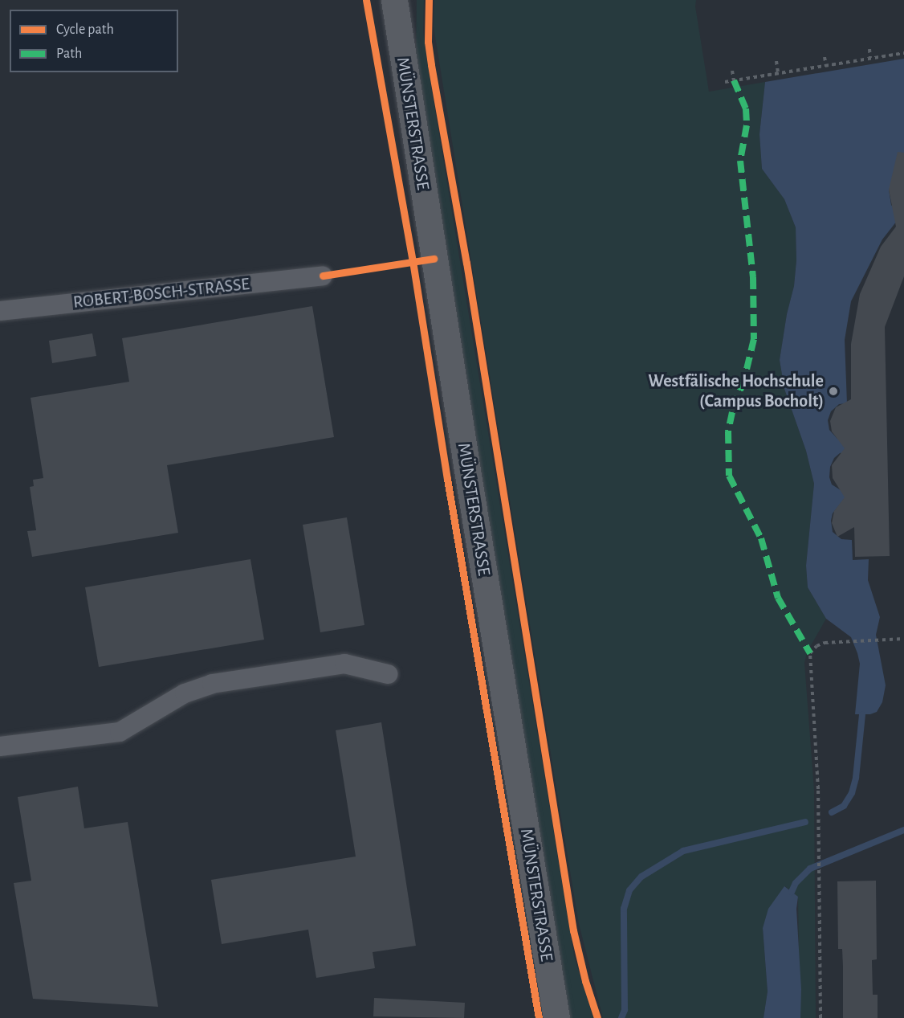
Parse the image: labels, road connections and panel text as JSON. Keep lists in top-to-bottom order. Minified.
{"streets":{"main road":["MÜNSTERSTRASSE"],"street":["ROBERT-BOSCH-STRASSE"]},"places":["Westfälische Hochschule (Campus Bocholt)"],"legend":["Cycle path","Path"]}
